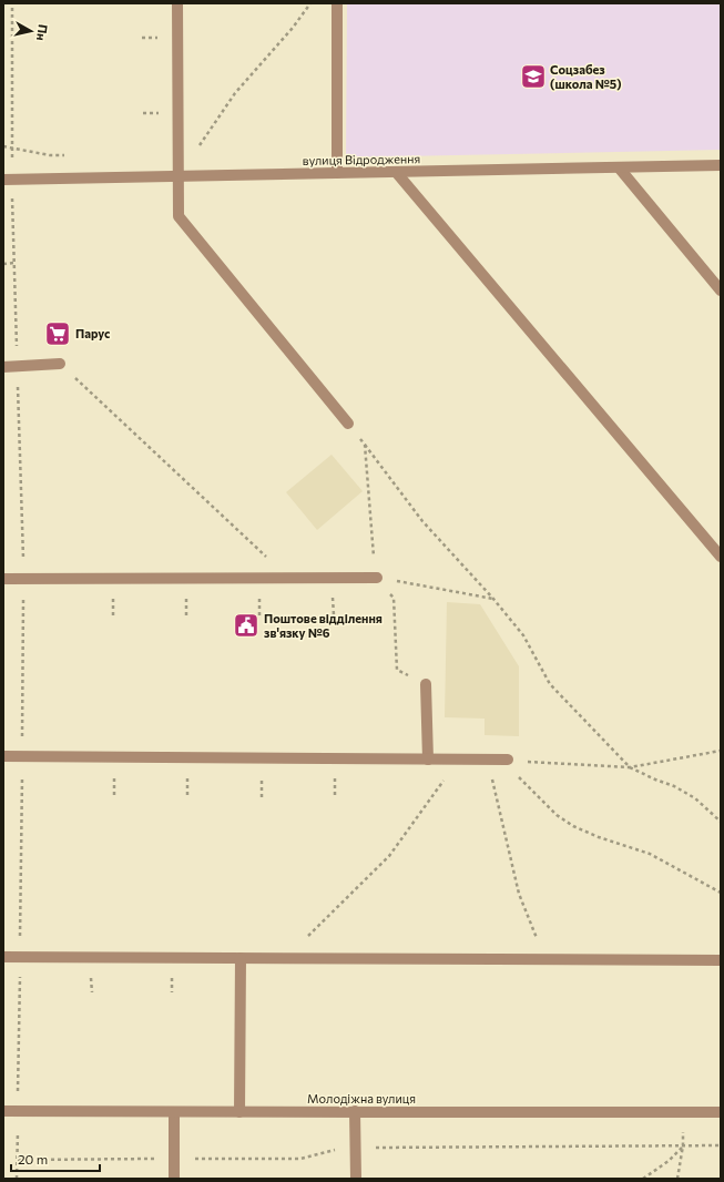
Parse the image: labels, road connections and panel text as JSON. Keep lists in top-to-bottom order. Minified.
{"streets":{"street":["вулиця Відродження","Молодіжна вулиця"]},"places":{"school or university":["Соцзабез (школа №5)"],"supermarket":["Парус"],"public building":["Поштове відділення зв'язку №6"]},"scale_bar":"20 m","north":"right"}
